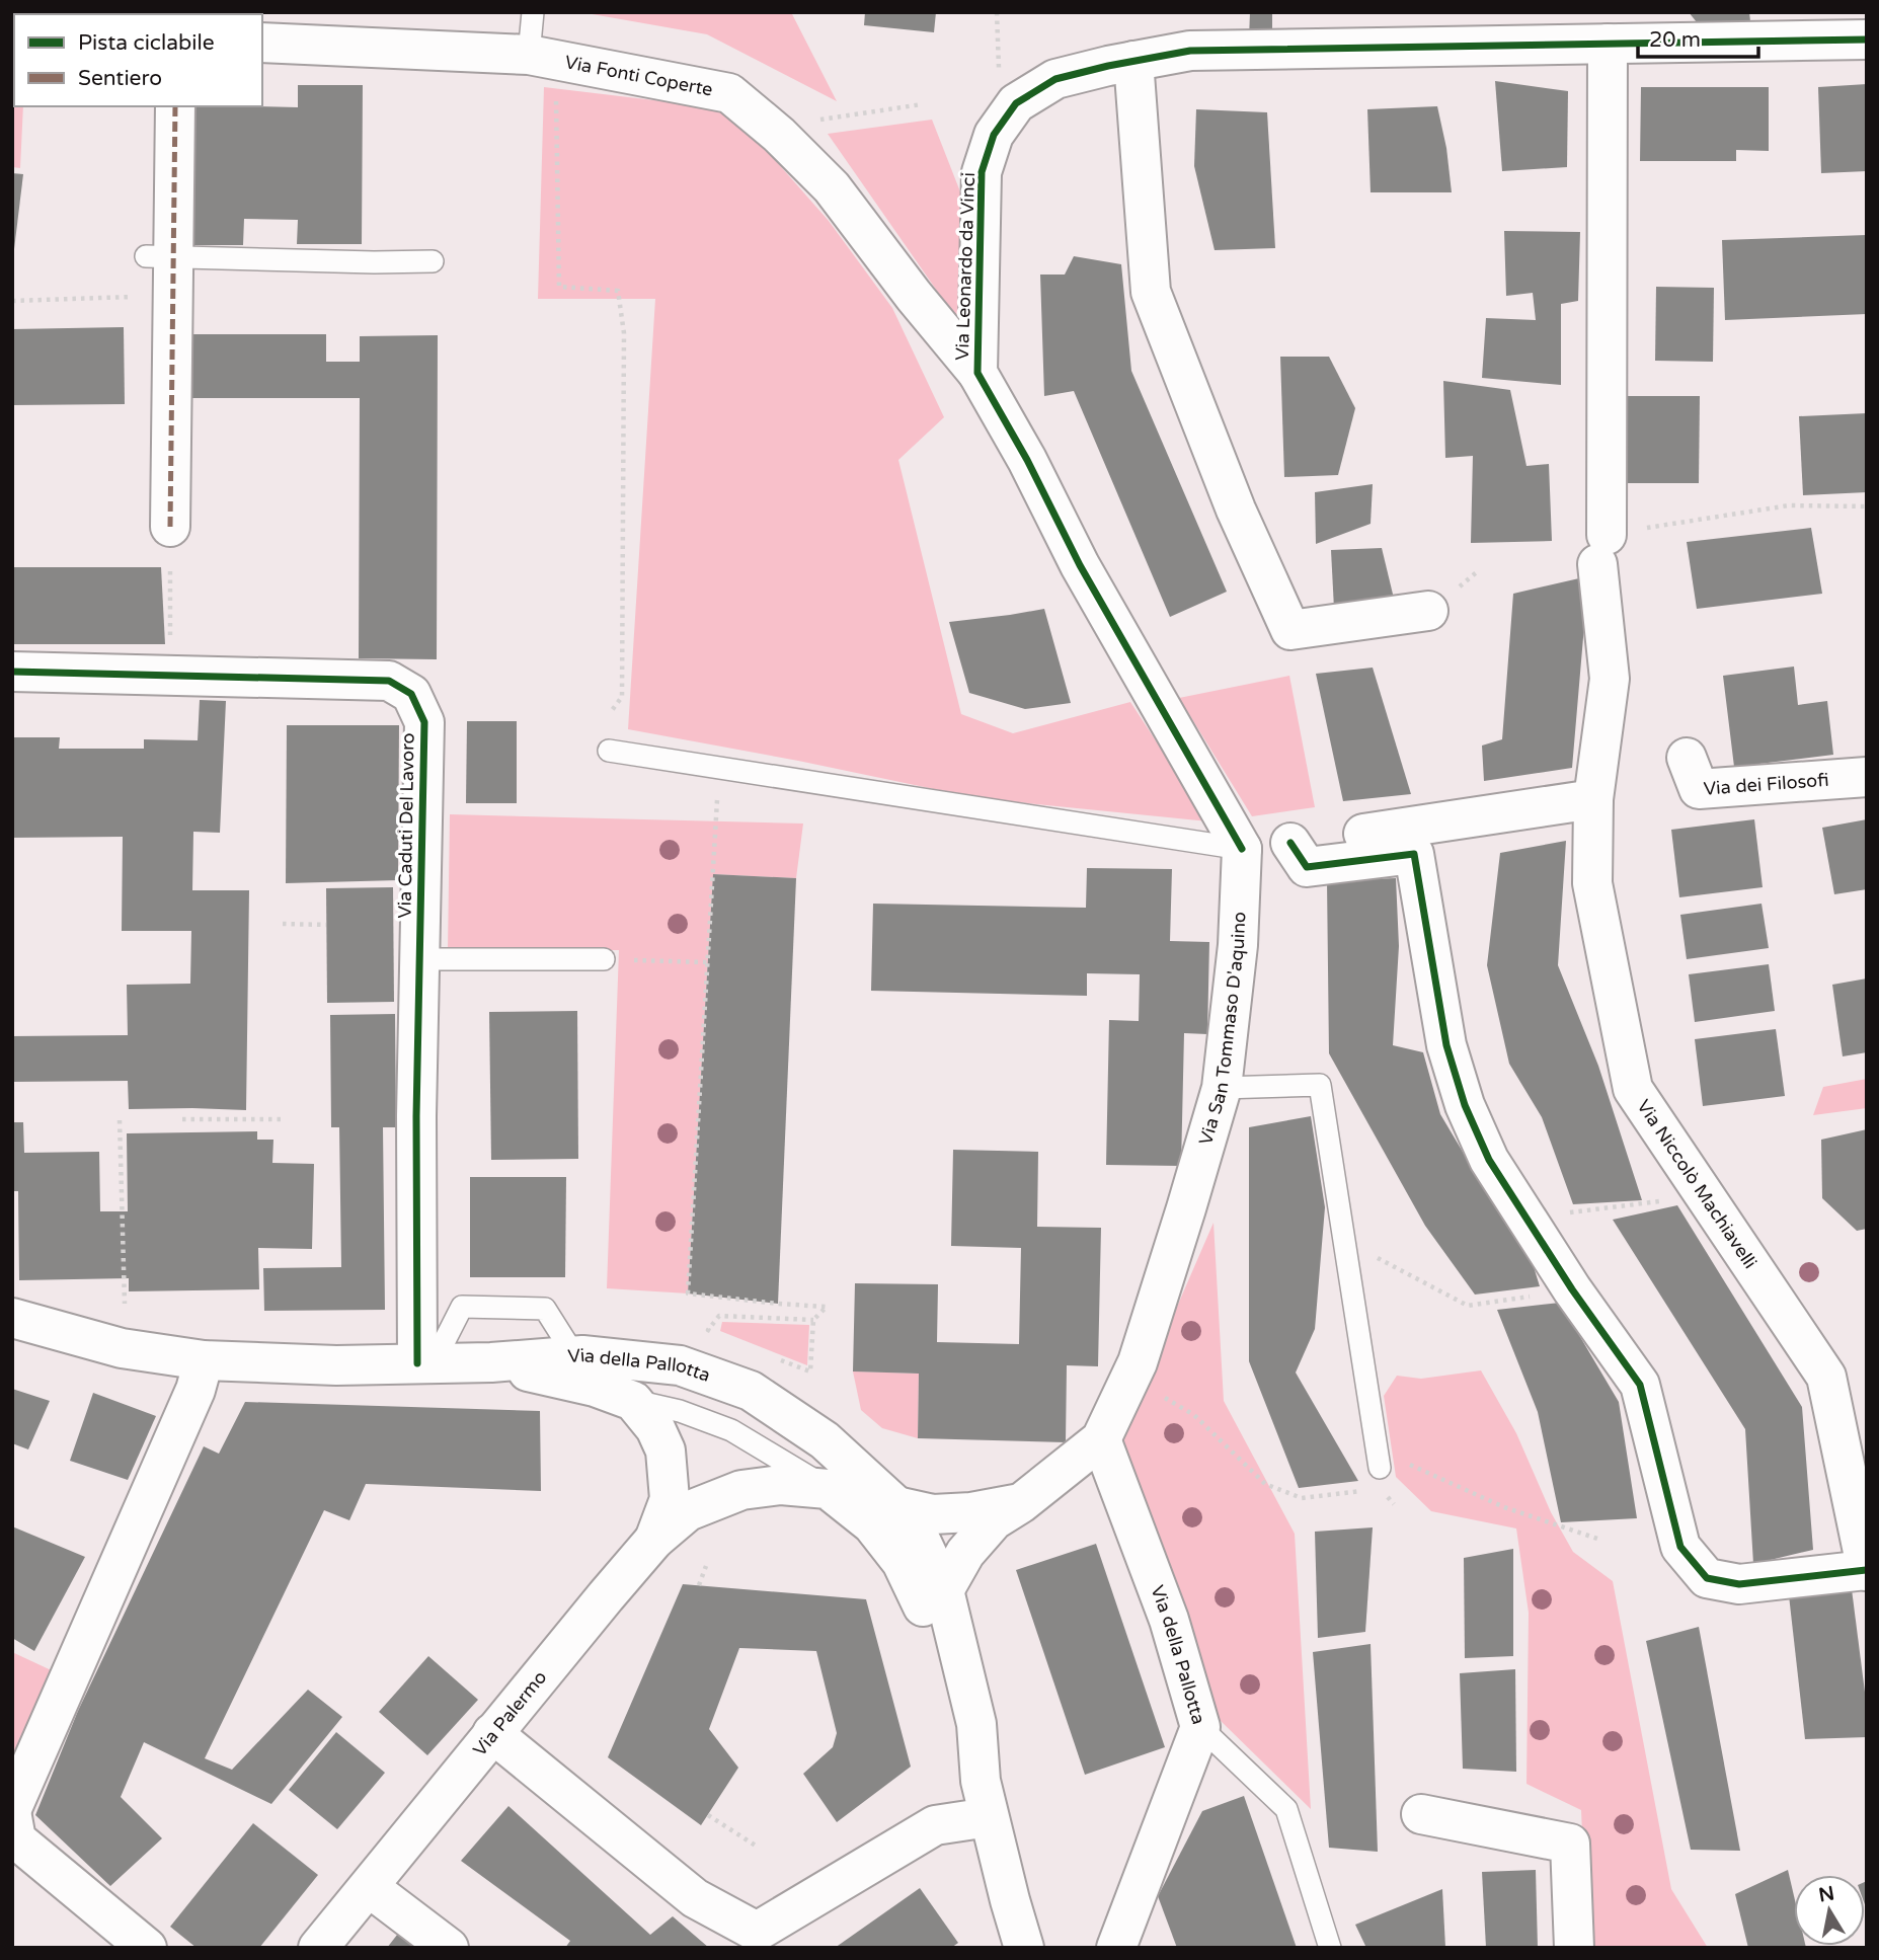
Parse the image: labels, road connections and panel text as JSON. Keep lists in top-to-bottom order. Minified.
{"streets":{"street":["Via Fonti Coperte","Via Leonardo da Vinci","Via dei Filosofi","Via Caduti Del Lavoro","Via San Tommaso D'aquino","Via Niccolò Machiavelli","Via della Pallotta","Via Palermo"]},"crossings":[["Via Fonti Coperte","Via Leonardo da Vinci"],["Via Leonardo da Vinci","Via San Tommaso D'aquino"],["Via Leonardo da Vinci","Via Niccolò Machiavelli"],["Via Caduti Del Lavoro","Via della Pallotta"],["Via San Tommaso D'aquino","Via della Pallotta"]],"legend":["Pista ciclabile","Sentiero"],"scale_bar":"20 m","north":"top"}
